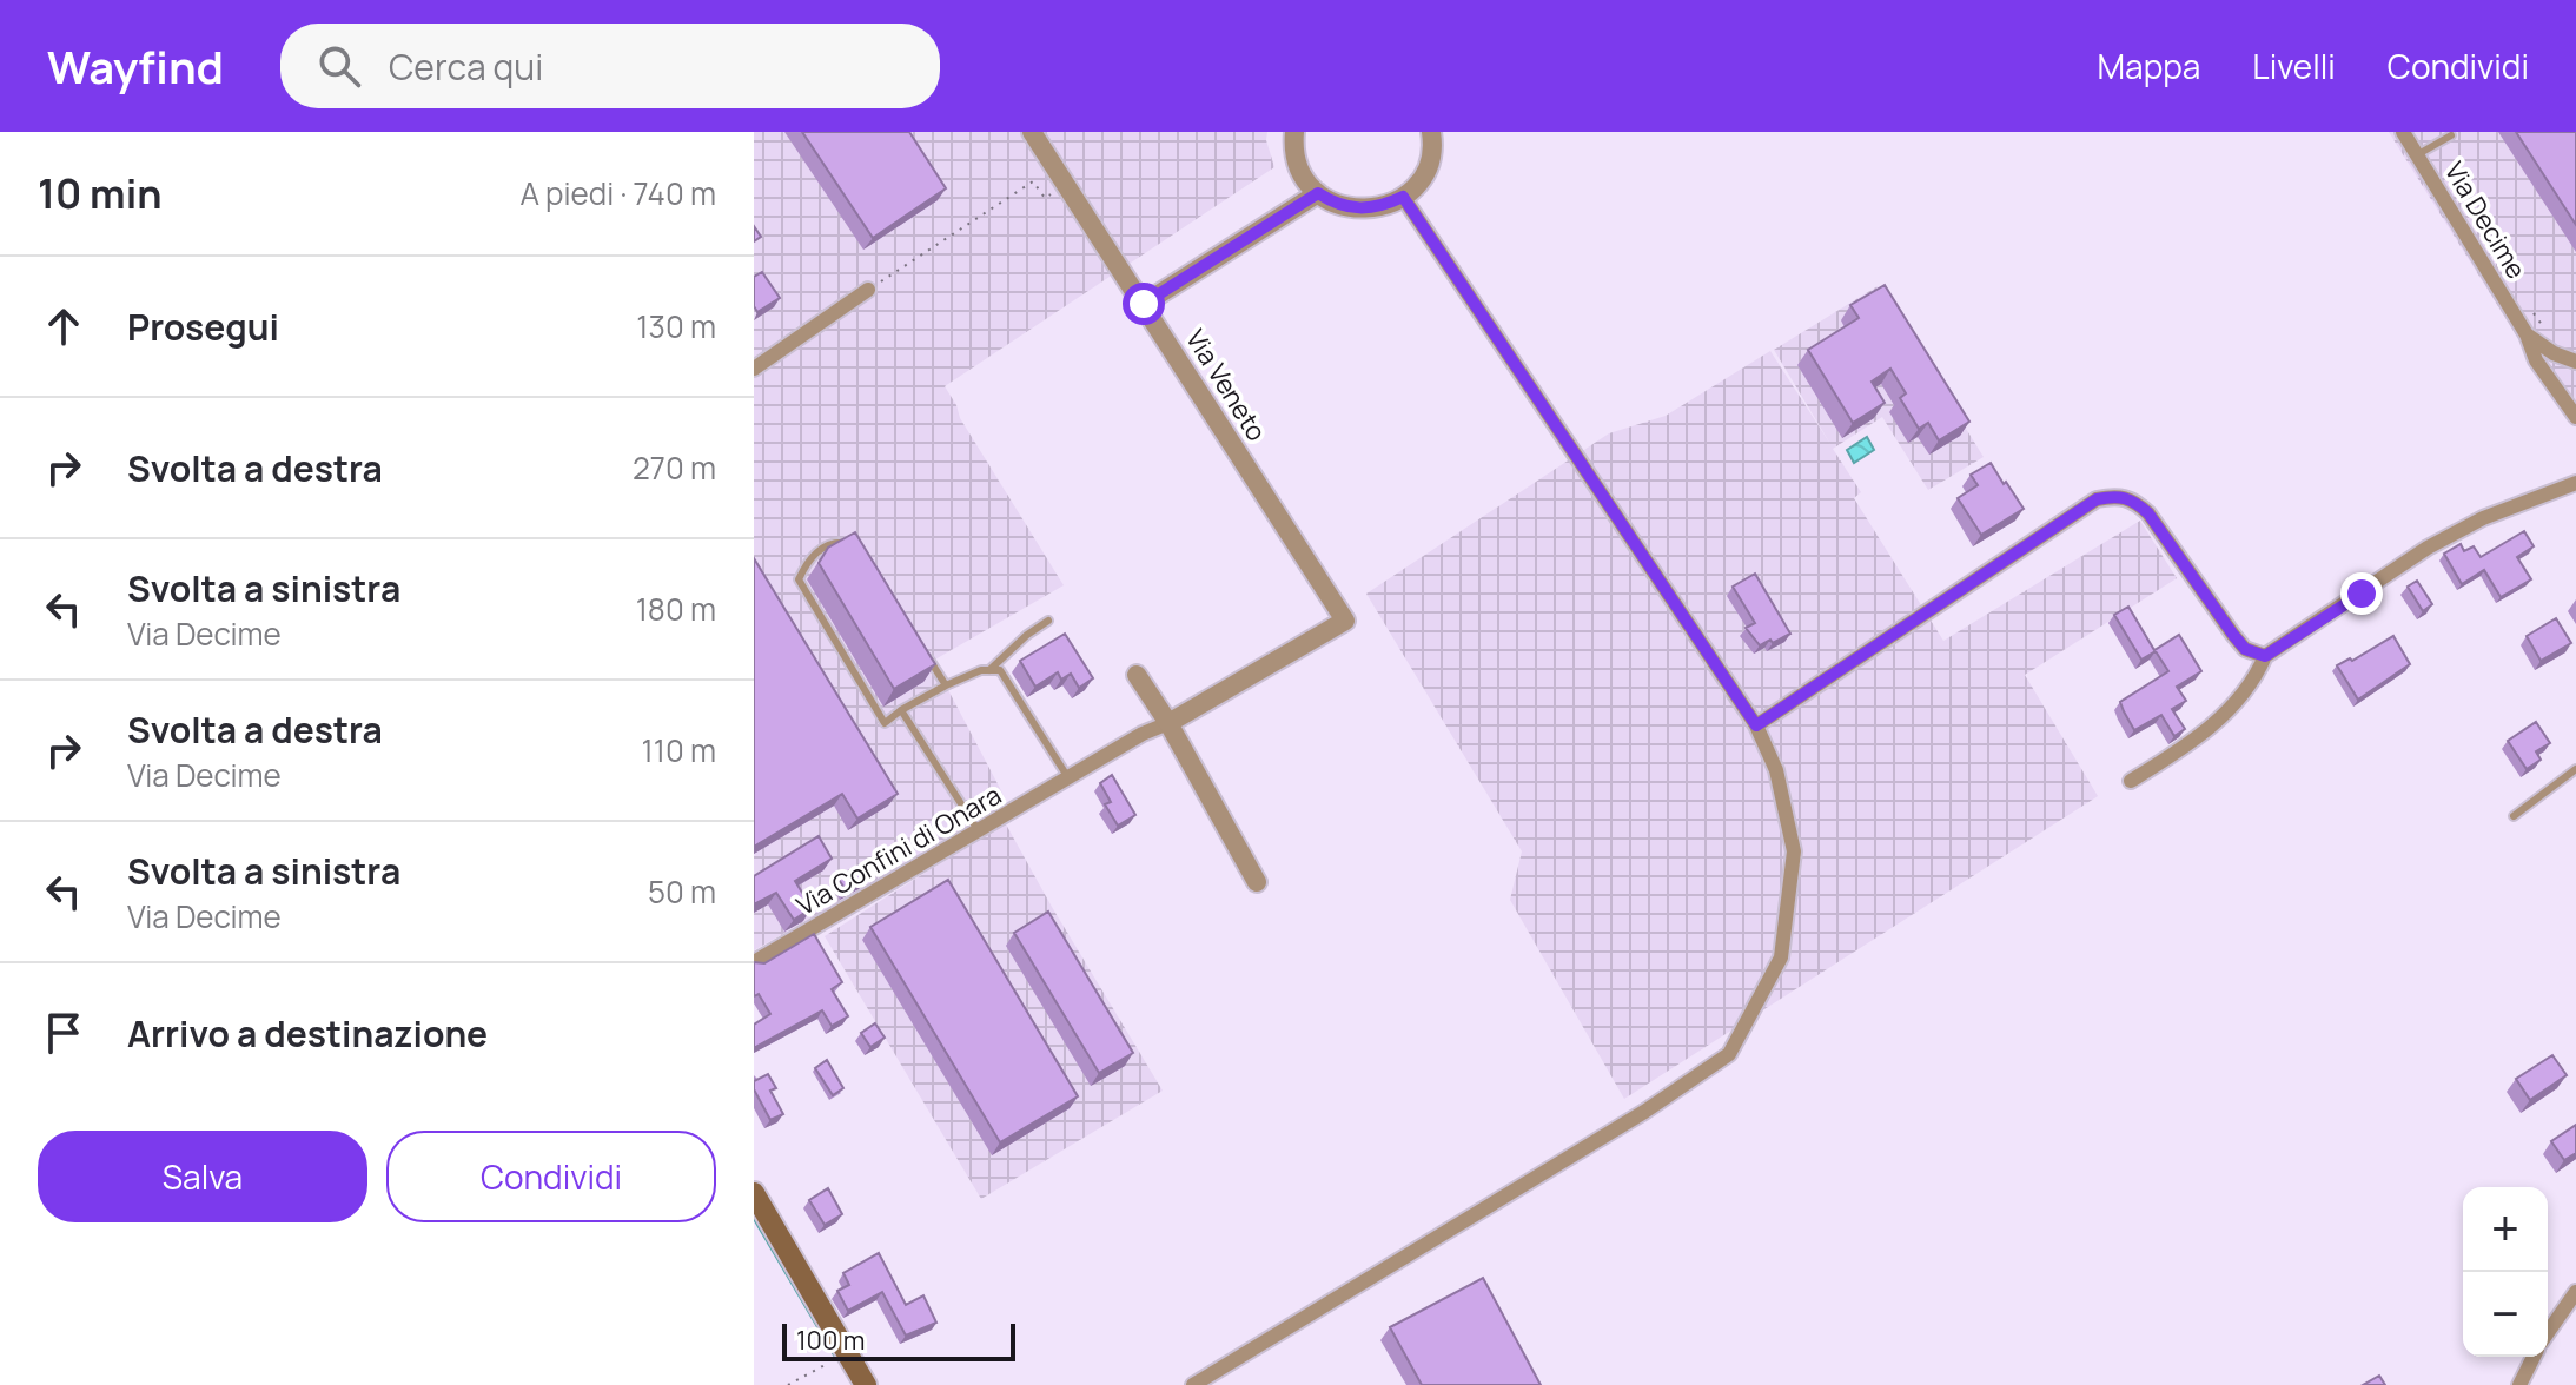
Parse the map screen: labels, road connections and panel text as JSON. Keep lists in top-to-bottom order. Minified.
{"streets":{"street":["Via Decime","Via Veneto","Via Confini di Onara"]},"crossings":[["Via Veneto","Via Confini di Onara"]],"scale_bar":"100 m","page":{"header":"Wayfind","search":"Cerca qui","nav":["Mappa","Livelli","Condividi"],"heading":["10 min","A piedi · 740 m"],"list":[["Prosegui","130 m"],["Svolta a destra","270 m"],["Svolta a sinistra","Via Decime","180 m"],["Svolta a destra","Via Decime","110 m"],["Svolta a sinistra","Via Decime","50 m"],"Arrivo a destinazione"],"buttons":["Salva","Condividi"],"map_buttons":["+","−"],"scale":"100 m"}}
